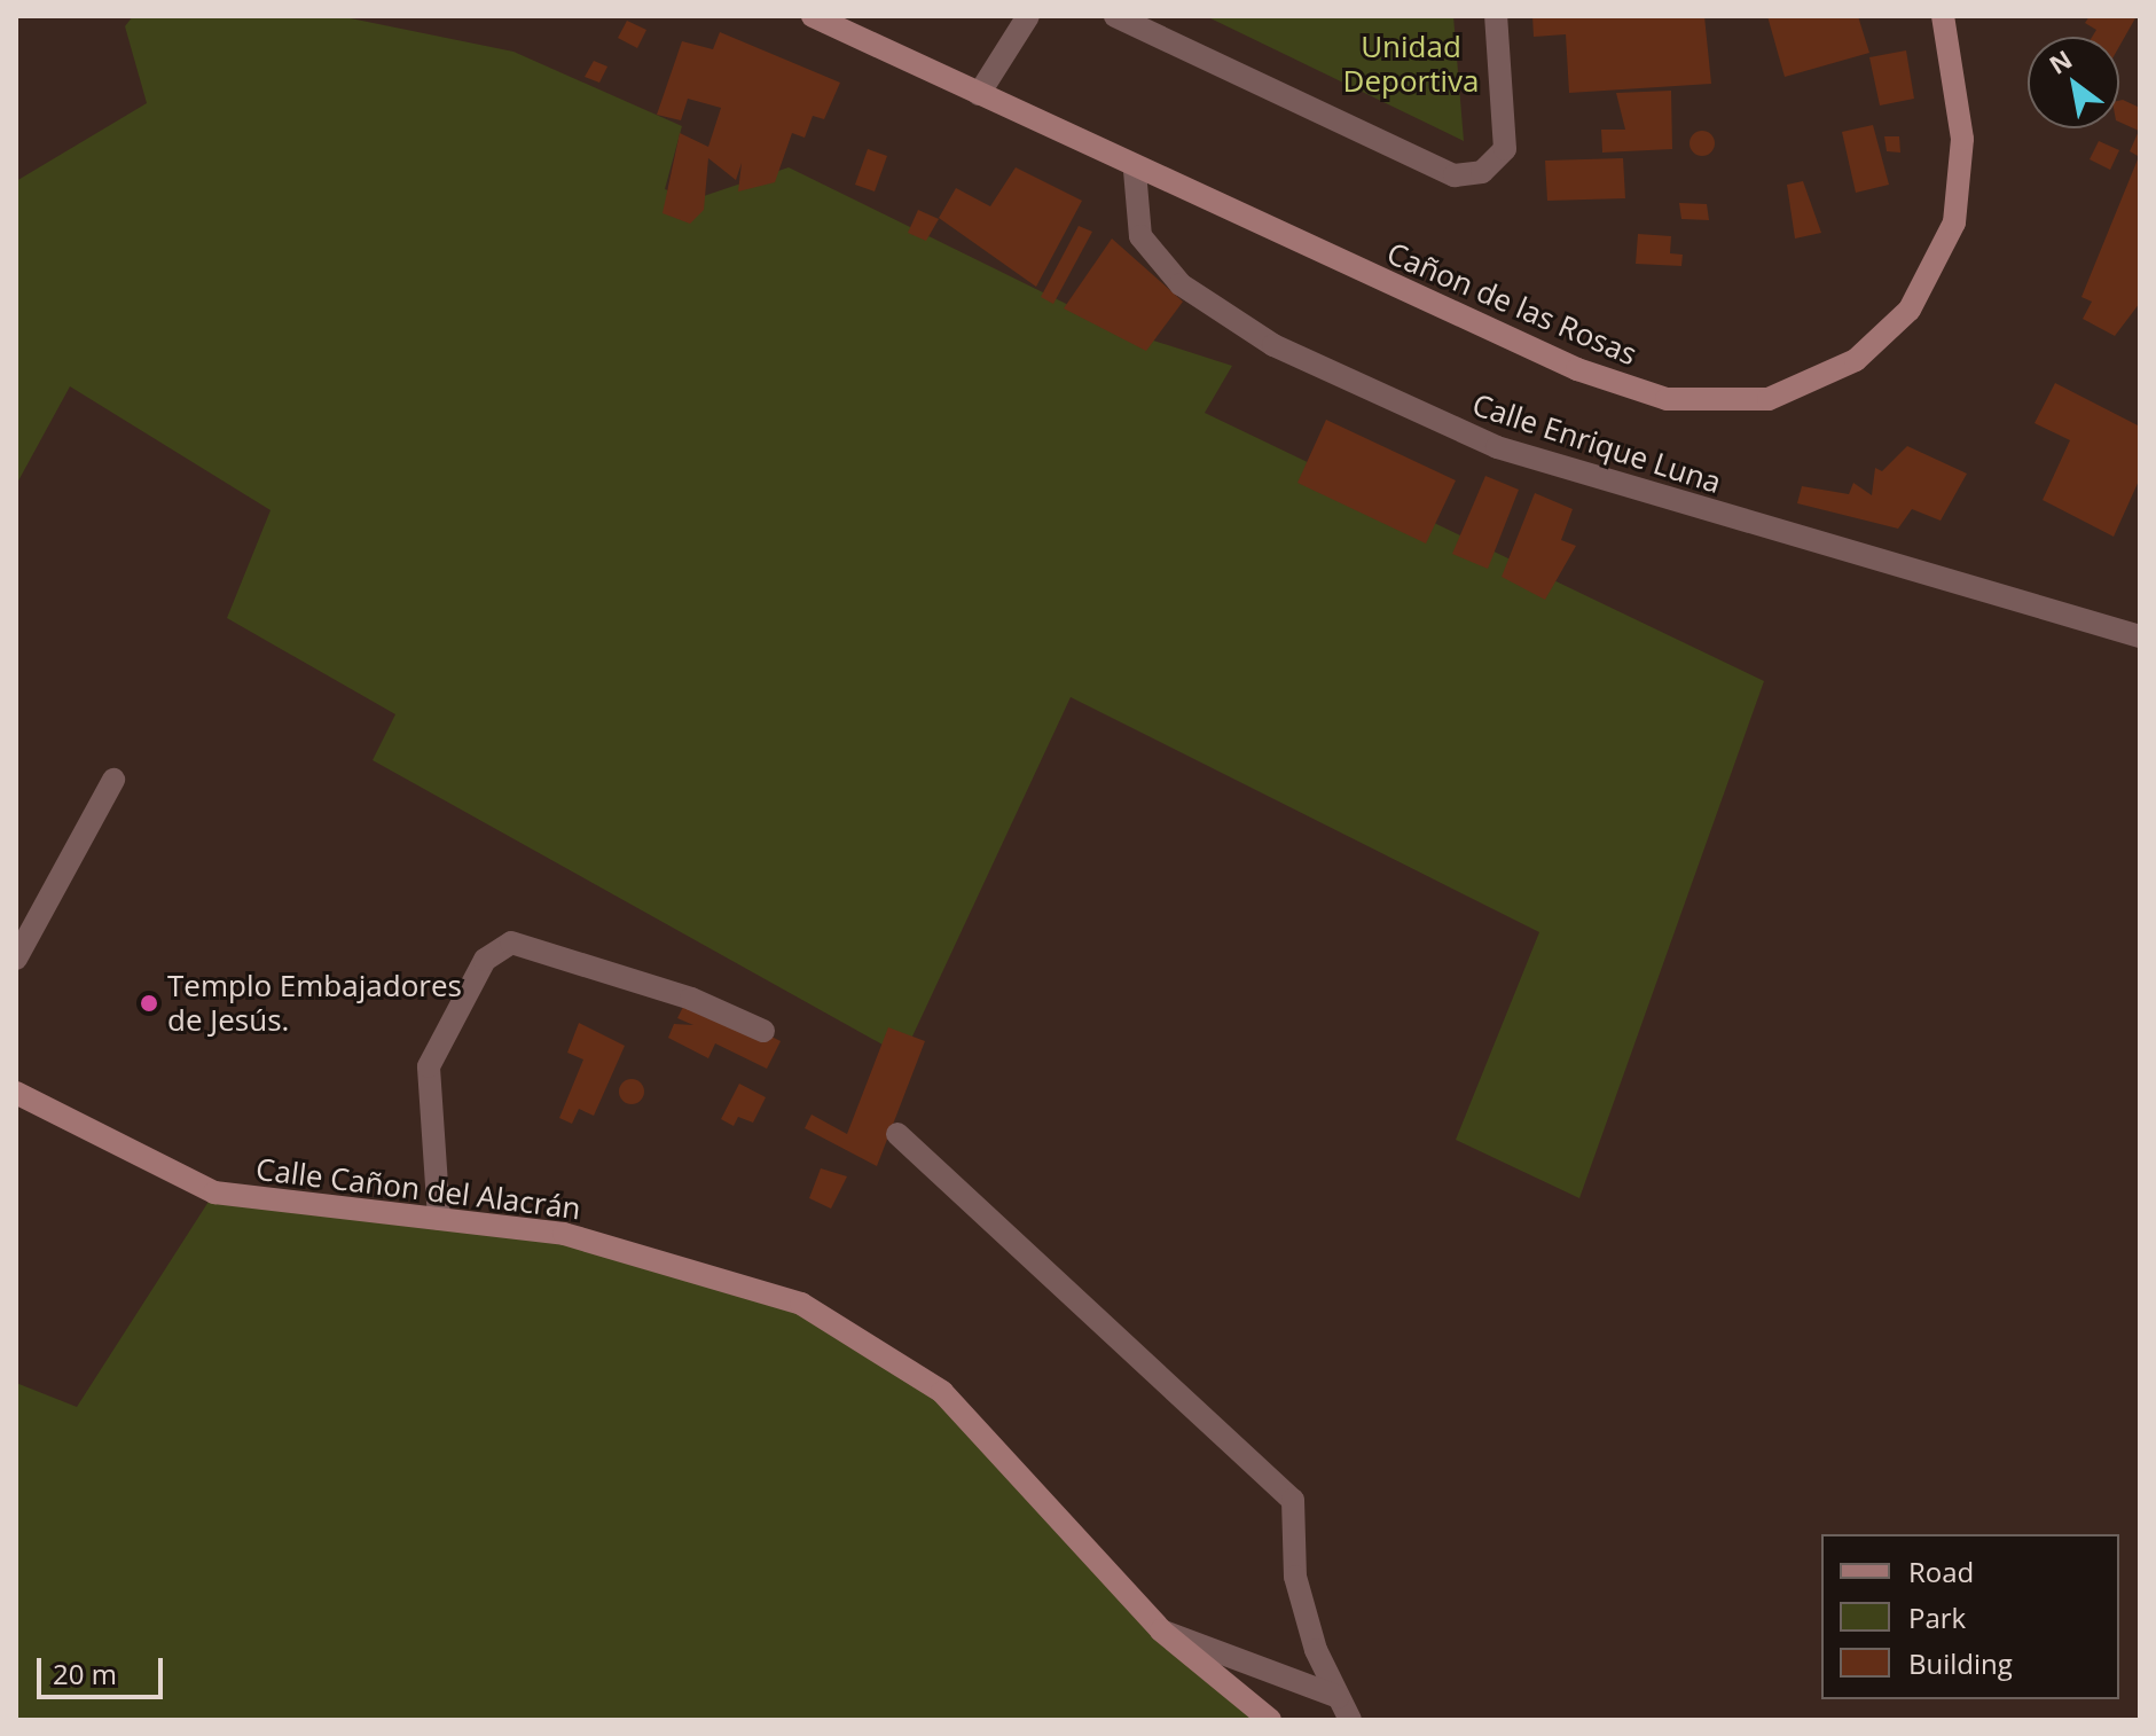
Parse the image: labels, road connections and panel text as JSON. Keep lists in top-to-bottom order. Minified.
{"streets":{"main road":["Cañon de las Rosas","Calle Cañon del Alacrán"],"street":["Calle Enrique Luna"]},"crossings":[["Cañon de las Rosas","Calle Enrique Luna"]],"parks":["Unidad Deportiva"],"places":["Templo Embajadores de Jesús."],"legend":["Road","Park","Building"],"scale_bar":"20 m","north":"top left"}
